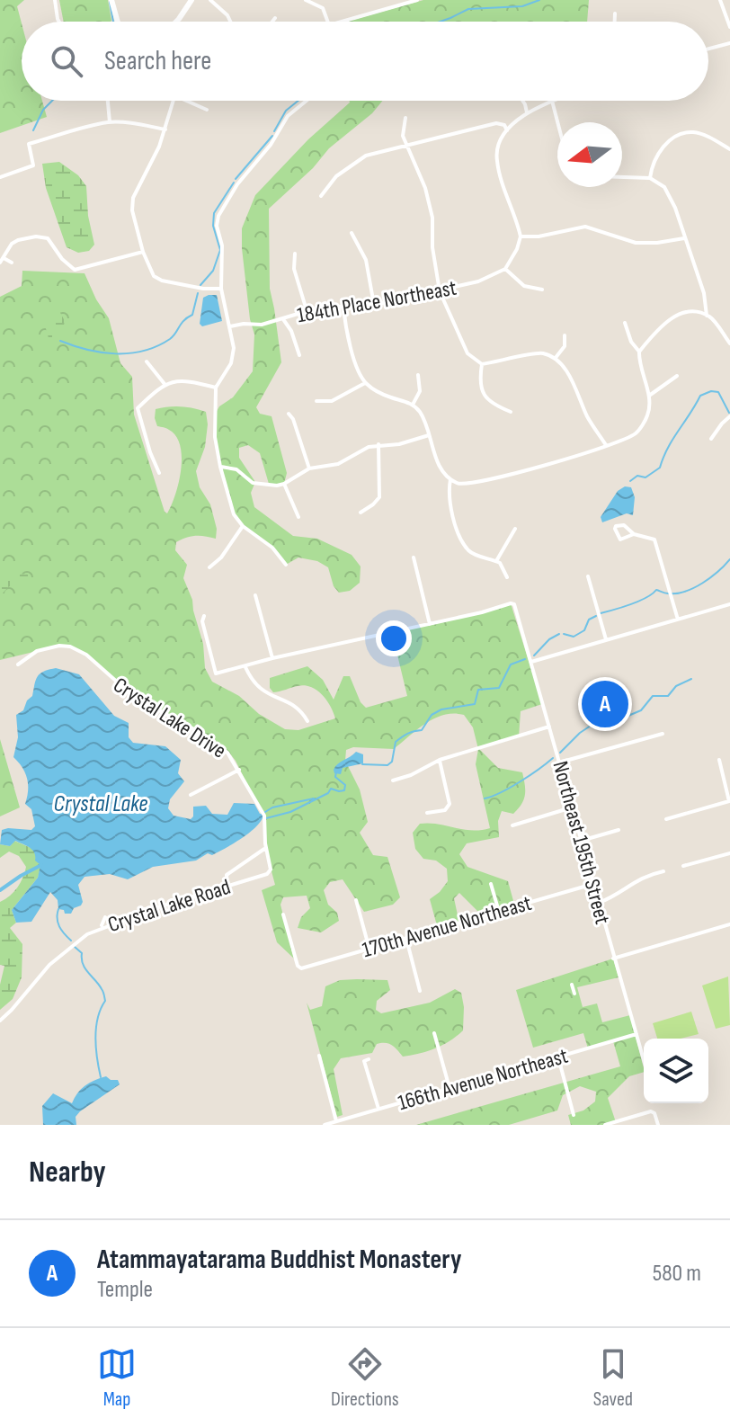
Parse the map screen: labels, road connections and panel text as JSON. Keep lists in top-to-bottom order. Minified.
{"streets":{"street":["184th Place Northeast","Crystal Lake Drive","Northeast 195th Street","Crystal Lake Road","170th Avenue Northeast","166th Avenue Northeast"]},"crossings":[["Crystal Lake Drive","Crystal Lake Road"],["Northeast 195th Street","170th Avenue Northeast"],["Northeast 195th Street","166th Avenue Northeast"]],"water":["Crystal Lake"],"north":"left","page":{"search":"Search here","pins":"A","heading":"Nearby","list":[{"mark":"A","name":"Atammayatarama Buddhist Monastery","note":"Temple","value":"580 m"}],"nav":["Map","Directions","Saved"]}}
